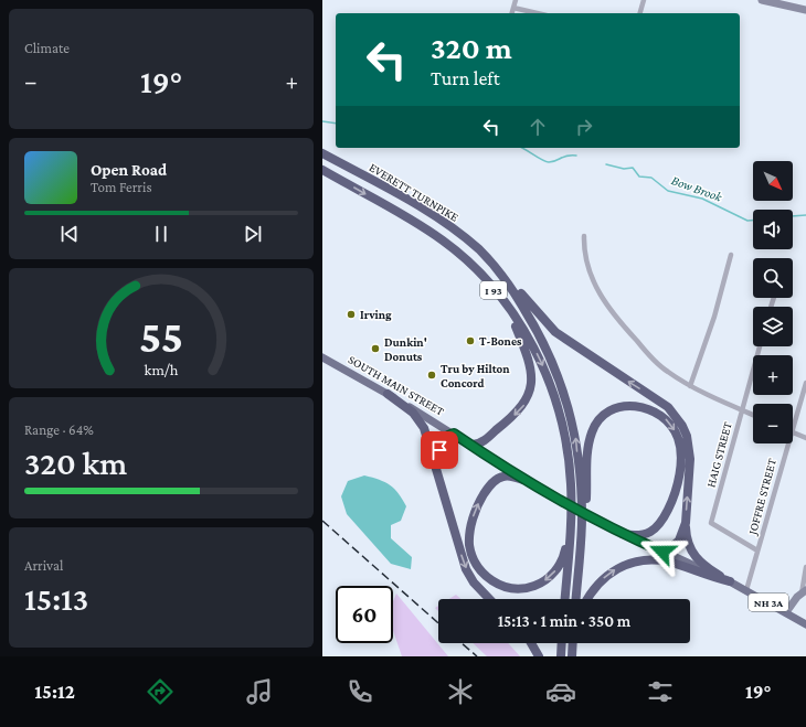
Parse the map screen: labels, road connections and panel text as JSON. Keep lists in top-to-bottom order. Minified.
{"streets":{"highway":["EVERETT TURNPIKE","I 93"],"main road":["SOUTH MAIN STREET","NH 3A"],"street":["HAIG STREET","JOFFRE STREET"]},"crossings":[["SOUTH MAIN STREET","JOFFRE STREET"],["HAIG STREET","JOFFRE STREET"]],"water":["Bow Brook"],"places":["Irving","T-Bones","Dunkin' Donuts","Tru by Hilton Concord"],"north":"bottom right","page":{"tile":["Climate",["Range · 64%","320 km"],["Arrival","15:13"]],"turn":["320 m","Turn left"],"heat":["−","19°","+"],"song":["Open Road","Tom Ferris"],"map_buttons":["+","−"],"limit":"60","trip":"15:13 · 1 min · 350 m","tabs":["15:12","19°"],"gauge":["55","km/h"]}}
